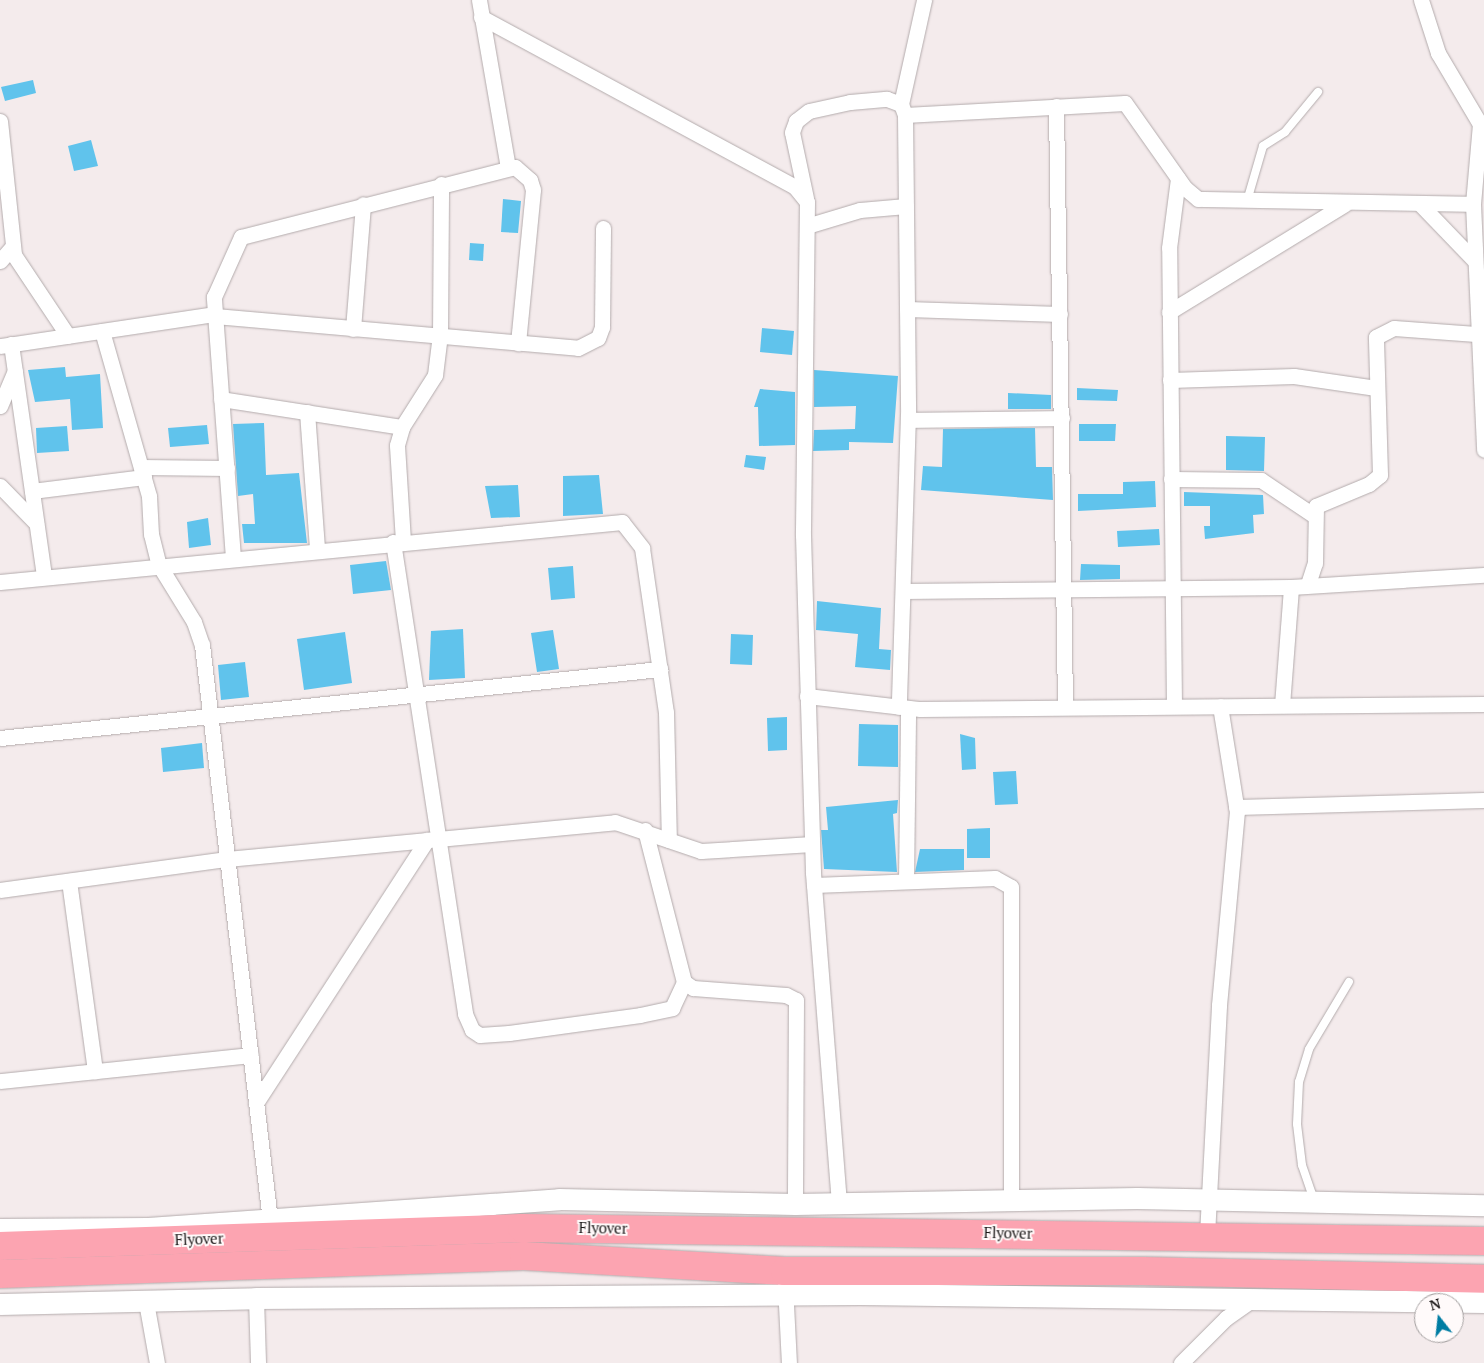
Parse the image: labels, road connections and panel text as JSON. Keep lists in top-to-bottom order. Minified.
{"streets":{"highway":["Flyover"]},"north":"top"}
